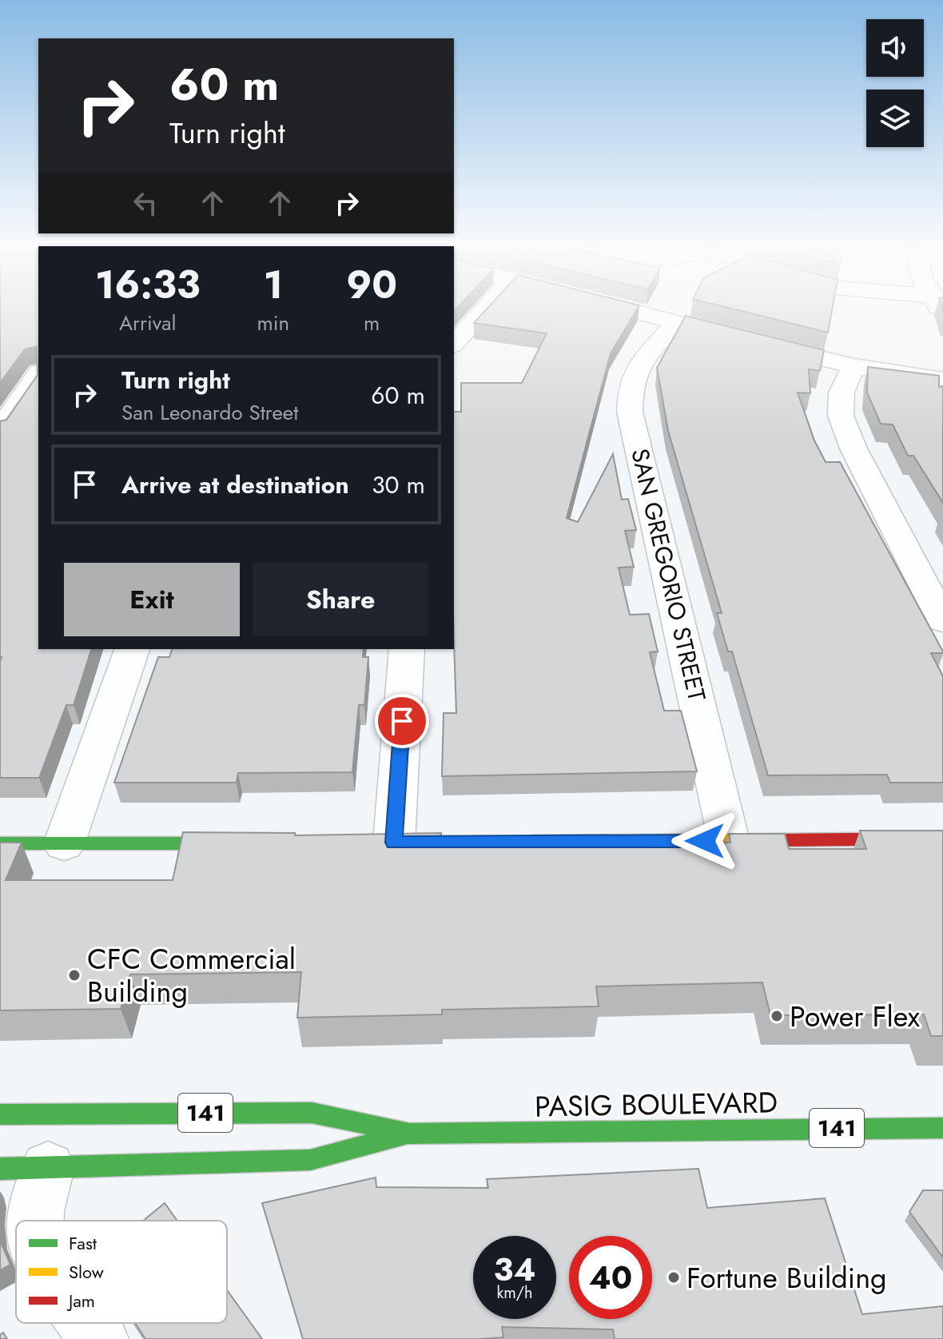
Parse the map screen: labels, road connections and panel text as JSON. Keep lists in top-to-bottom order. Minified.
{"streets":{"main road":["PASIG BOULEVARD","141"],"street":["SAN GREGORIO STREET"]},"places":["CFC Commercial Building","Power Flex","Fortune Building"],"legend":["Fast","Slow","Jam"],"page":{"turn":["60 m","Turn right"],"eta":["16:33","Arrival","1","min","90","m"],"list":[{"name":"Turn right","note":"San Leonardo Street","value":"60 m"},{"name":"Arrive at destination","value":"30 m"}],"buttons":["Exit","Share"],"speed":"34 km/h","limit":"40"}}
